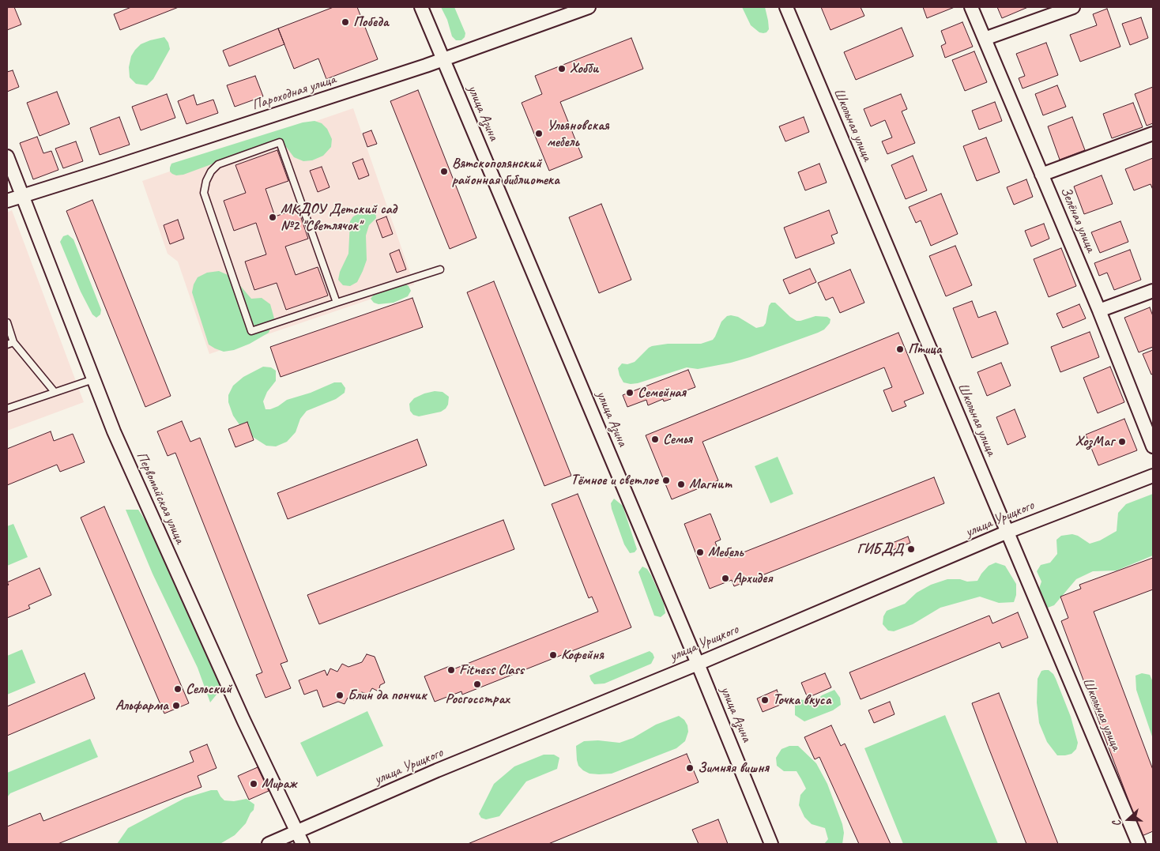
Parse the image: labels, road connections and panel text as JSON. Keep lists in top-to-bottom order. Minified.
{"streets":{"street":["Пароходная улица","улица Азина","Школьная улица","Зелёная улица","Первомайская улица","улица Урицкого"]},"crossings":[["Пароходная улица","улица Азина"],["Пароходная улица","Первомайская улица"],["улица Азина","улица Урицкого"],["Школьная улица","улица Урицкого"],["Первомайская улица","улица Урицкого"]],"places":["Победа","Хобби","Ульяновская мебель","Вятскополянский районная библиотека","МКДОУ Детский сад №2 \"Светлячок\"","Птица","Семейная","Семья","ХозМаг","Тёмное и светлое","Магнит","ГИБДД","Мебель","Архидея","Кофейня","Fitness Class","Росгосстрах","Сельский","Блин да пончик","Точка вкуса","Альфарма","Зимняя вишня","Мираж"],"north":"left"}
